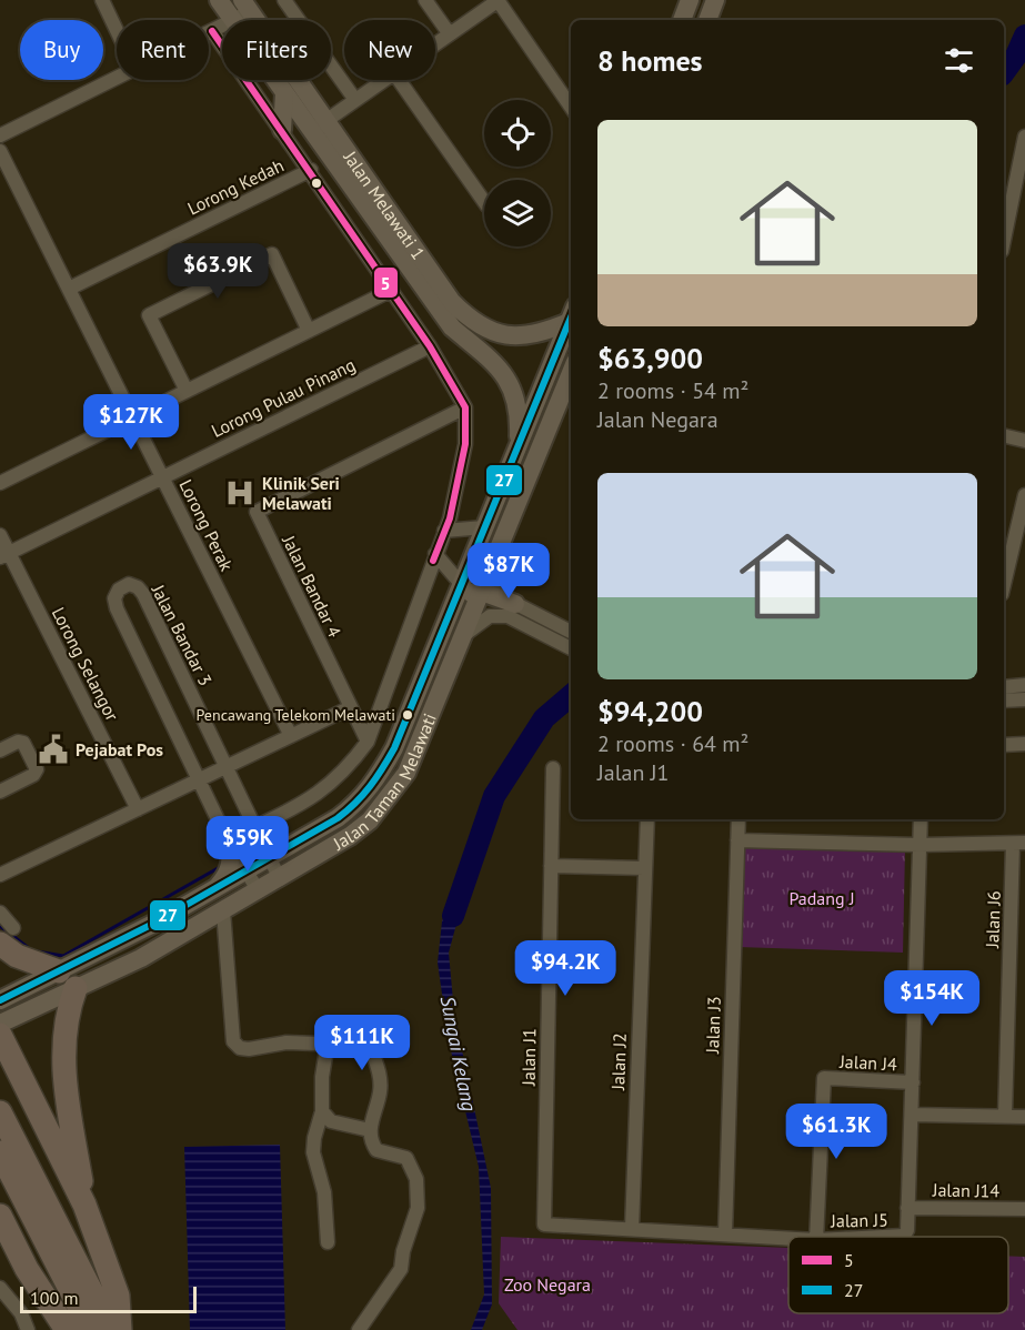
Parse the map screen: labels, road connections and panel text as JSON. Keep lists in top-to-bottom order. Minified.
{"streets":{"main road":["Jalan Melawati 1","Jalan Taman Melawati"],"street":["Lorong Kedah","Lorong Pulau Pinang","Lorong Perak","Jalan Bandar 4","Jalan Bandar 3","Lorong Selangor","Jalan J6","Jalan J3","Jalan J1","Jalan J2","Jalan J4","Jalan J14","Jalan J5"]},"crossings":[["Lorong Kedah","Lorong Perak"],["Jalan Melawati 1","Jalan Taman Melawati"],["Lorong Pulau Pinang","Lorong Perak"],["Lorong Pulau Pinang","Lorong Selangor"],["Jalan Bandar 3","Jalan Taman Melawati"],["Jalan J3","Jalan J5"],["Jalan J1","Jalan J5"],["Jalan J2","Jalan J5"],["Jalan J4","Jalan J5"],["Jalan J14","Jalan J5"]],"water":["Sungai Kelang"],"parks":["Padang J","Zoo Negara"],"places":{"hospital":["Klinik Seri Melawati"],"other":["Pencawang Telekom Melawati"],"public building":["Pejabat Pos"]},"lines":["transit line 5","transit line 27"],"legend":["5","27"],"scale_bar":"100 m","page":{"chip":["Buy","Rent","Filters","New"],"heading":"8 homes","list":[{"name":"$63,900","note":"2 rooms · 54 m² · Jalan Negara"},{"name":"$94,200","note":"2 rooms · 64 m² · Jalan J1"}],"price":["$63.9K","$127K","$87K","$59K","$94.2K","$154K","$111K","$61.3K"],"scale":"100 m"}}
